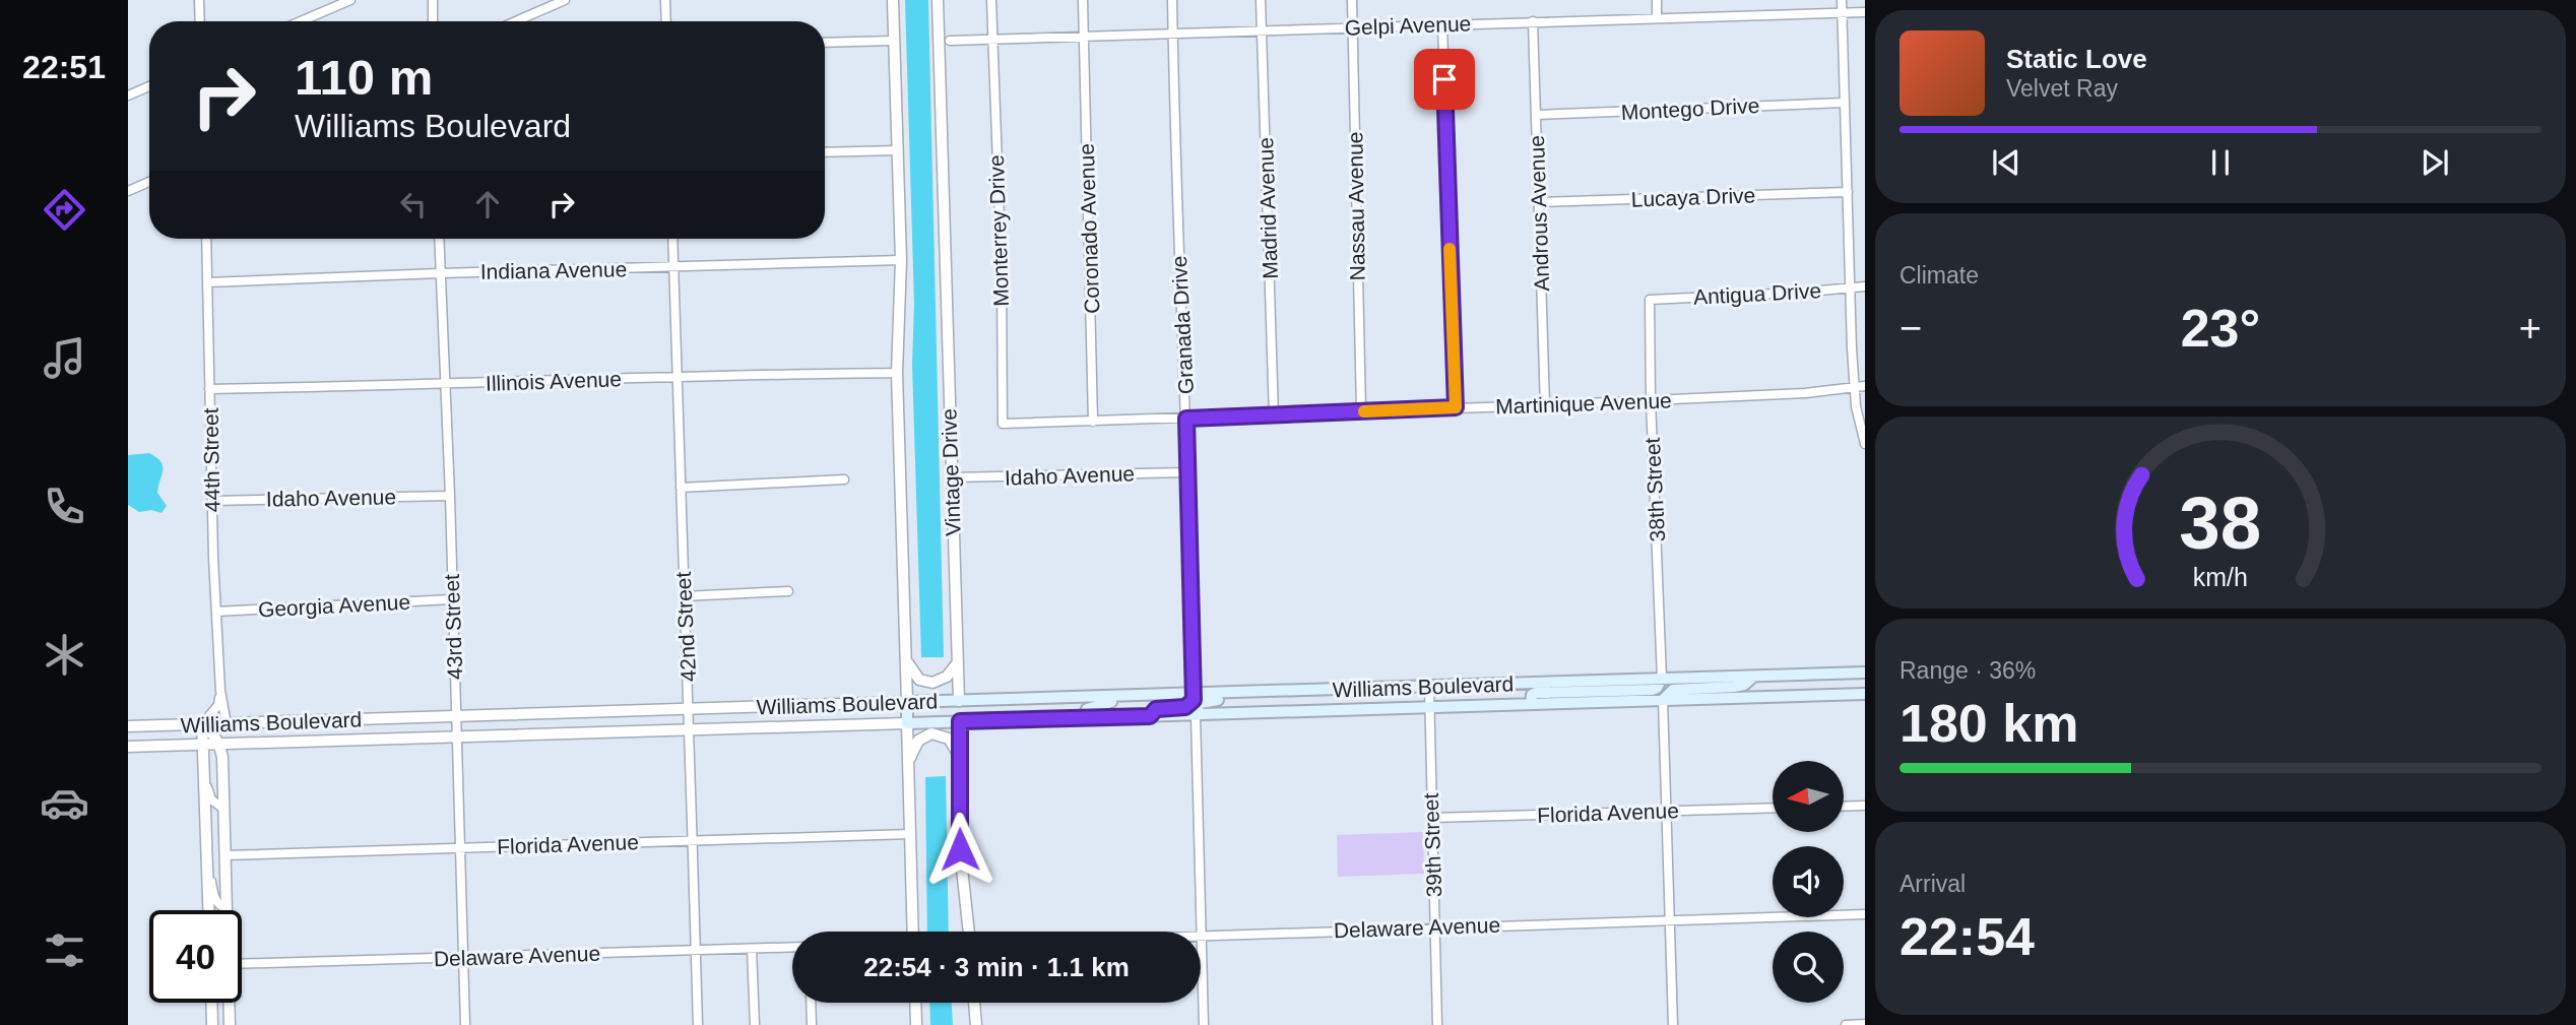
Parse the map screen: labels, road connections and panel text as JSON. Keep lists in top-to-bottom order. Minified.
{"streets":{"main road":["Vintage Drive","Williams Boulevard"],"street":["Gelpi Avenue","Montego Drive","Lucaya Drive","Nassau Avenue","Madrid Avenue","Androus Avenue","Coronado Avenue","Monterrey Drive","Indiana Avenue","Antigua Drive","Granada Drive","Illinois Avenue","Martinique Avenue","44th Street","Idaho Avenue","38th Street","Georgia Avenue","43rd Street","42nd Street","Florida Avenue","39th Street","Delaware Avenue"]},"crossings":[["Gelpi Avenue","Nassau Avenue"],["Gelpi Avenue","Madrid Avenue"],["Gelpi Avenue","Androus Avenue"],["Gelpi Avenue","Coronado Avenue"],["Gelpi Avenue","Monterrey Drive"],["Gelpi Avenue","Granada Drive"],["Montego Drive","Androus Avenue"],["Lucaya Drive","Androus Avenue"],["Nassau Avenue","Martinique Avenue"],["Madrid Avenue","Martinique Avenue"],["Androus Avenue","Martinique Avenue"],["Coronado Avenue","Martinique Avenue"],["Monterrey Drive","Martinique Avenue"],["Indiana Avenue","44th Street"],["Indiana Avenue","43rd Street"],["Indiana Avenue","42nd Street"],["Antigua Drive","38th Street"],["Granada Drive","Martinique Avenue"],["Granada Drive","Idaho Avenue"],["Granada Drive","Williams Boulevard"],["Illinois Avenue","44th Street"],["Illinois Avenue","43rd Street"],["Illinois Avenue","42nd Street"],["Martinique Avenue","38th Street"],["44th Street","Idaho Avenue"],["44th Street","Georgia Avenue"],["44th Street","Williams Boulevard"],["Vintage Drive","Idaho Avenue"],["Vintage Drive","Williams Boulevard"],["Idaho Avenue","43rd Street"],["38th Street","Williams Boulevard"],["Georgia Avenue","43rd Street"],["43rd Street","Williams Boulevard"],["43rd Street","Florida Avenue"],["43rd Street","Delaware Avenue"],["42nd Street","Williams Boulevard"],["42nd Street","Florida Avenue"],["42nd Street","Delaware Avenue"],["Williams Boulevard","39th Street"],["Florida Avenue","39th Street"],["39th Street","Delaware Avenue"]],"north":"left","page":{"tabs":"22:51","turn":["110 m","Williams Boulevard"],"song":["Static Love","Velvet Ray"],"tile":["Climate",["Range · 36%","180 km"],["Arrival","22:54"]],"heat":["−","23°","+"],"limit":"40","trip":"22:54 · 3 min · 1.1 km","gauge":["38","km/h"]}}
